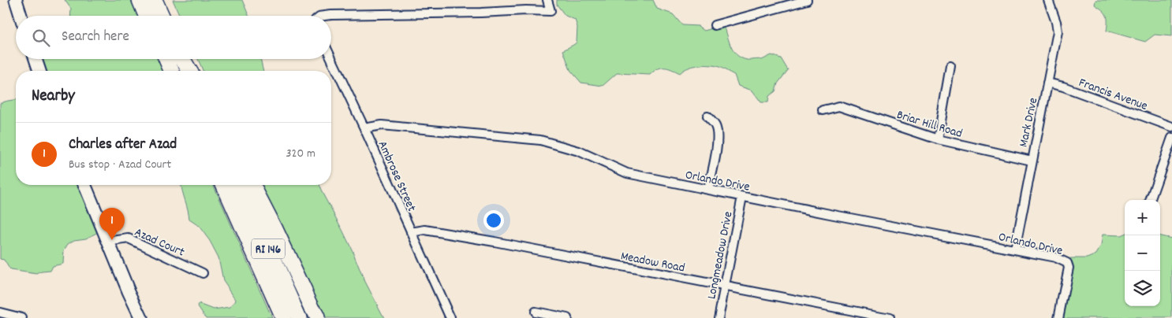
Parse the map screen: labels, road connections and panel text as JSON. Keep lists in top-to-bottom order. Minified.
{"streets":{"highway":["RI 146"],"street":["Francis Avenue","Mark Drive","Briar Hill Road","Ambrose Street","Orlando Drive","Azad Court","Longmeadow Drive","Meadow Road"]},"crossings":[["Francis Avenue","Mark Drive"],["Mark Drive","Briar Hill Road"],["Mark Drive","Orlando Drive"],["Ambrose Street","Orlando Drive"],["Ambrose Street","Meadow Road"],["Orlando Drive","Longmeadow Drive"],["Longmeadow Drive","Meadow Road"]],"page":{"search":"Search here","heading":"Nearby","list":[{"mark":"1","name":"Charles after Azad","note":"Bus stop · Azad Court","value":"320 m"}],"map_buttons":["+","−"],"pins":"1"}}
